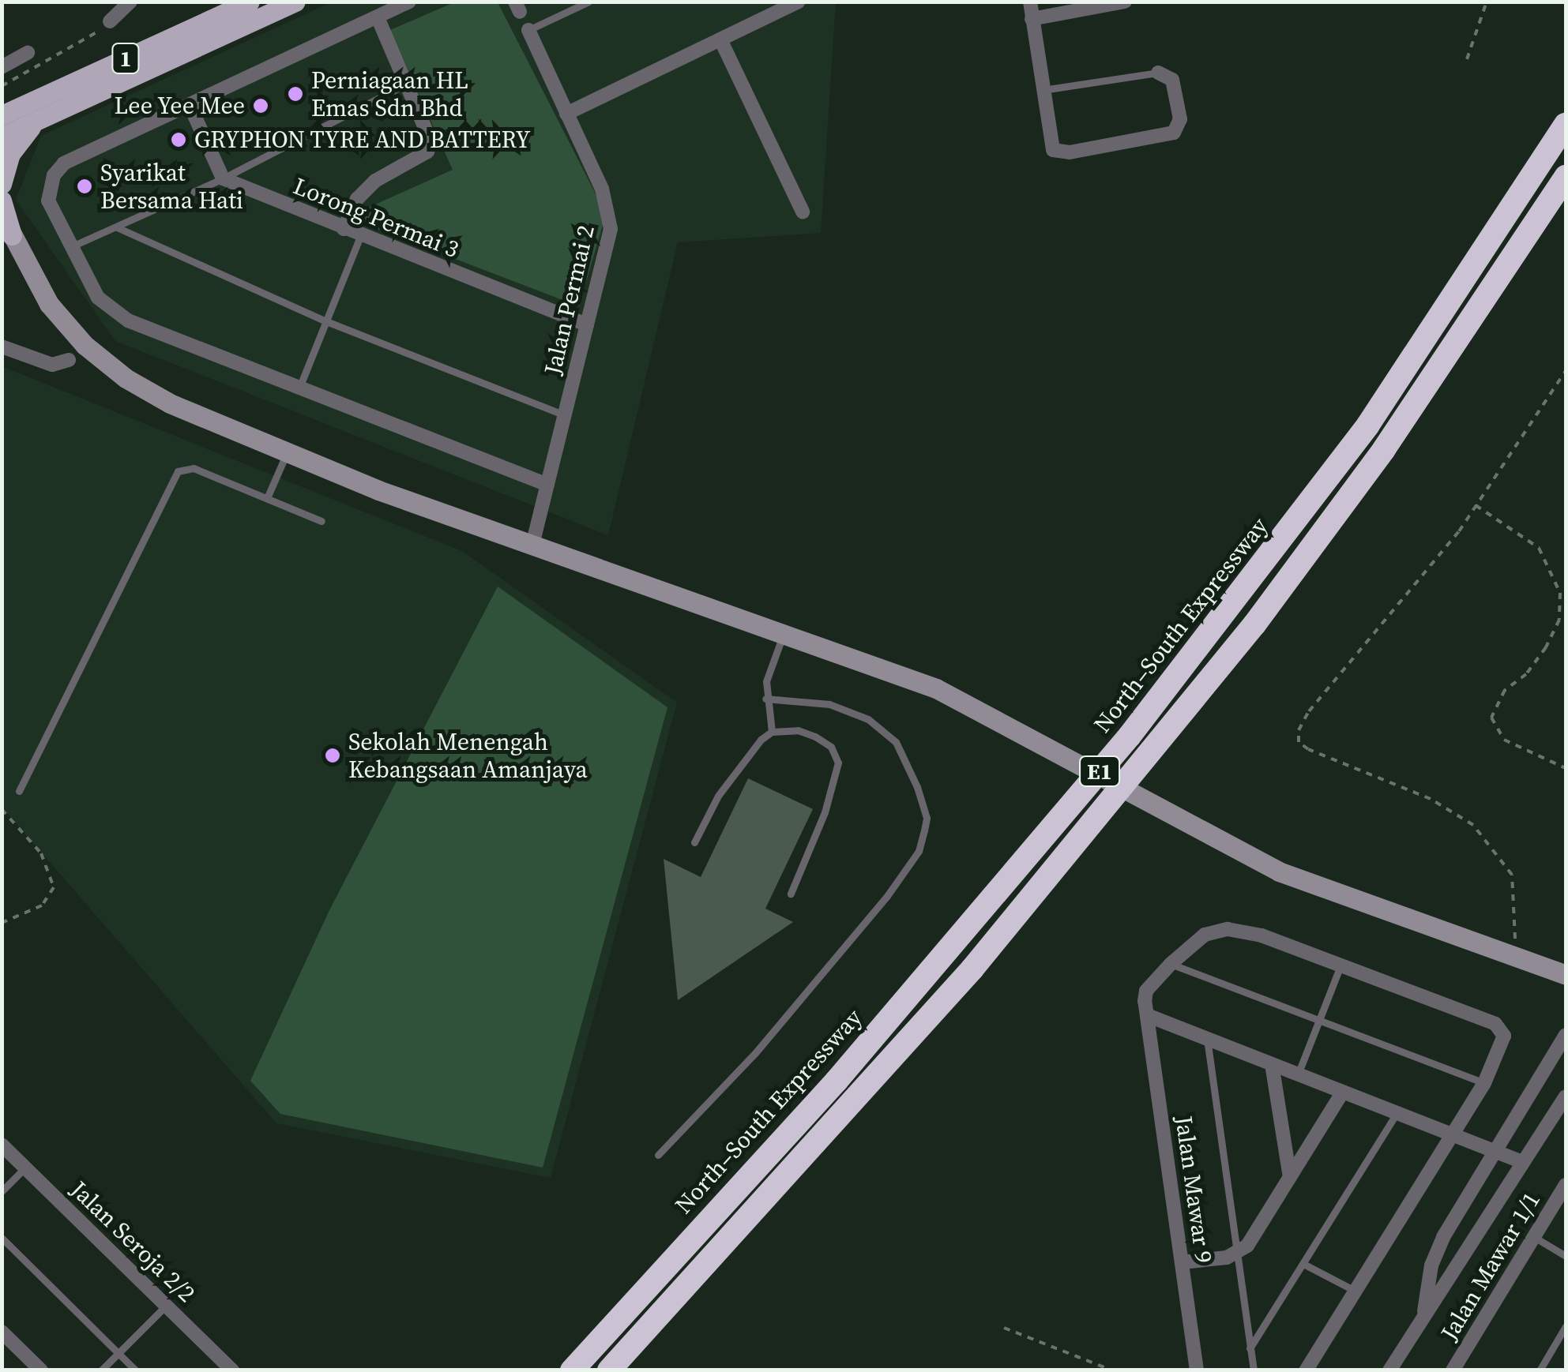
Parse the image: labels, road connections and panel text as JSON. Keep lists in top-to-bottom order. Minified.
{"streets":{"highway":["North–South Expressway","E1"],"main road":["1"],"street":["Lorong Permai 3","Jalan Permai 2","Jalan Mawar 9","Jalan Seroja 2/2","Jalan Mawar 1/1"]},"crossings":[["Lorong Permai 3","Jalan Permai 2"]],"places":["Perniagaan HL Emas Sdn Bhd","Lee Yee Mee","GRYPHON TYRE AND BATTERY","Syarikat Bersama Hati","Sekolah Menengah Kebangsaan Amanjaya"]}
